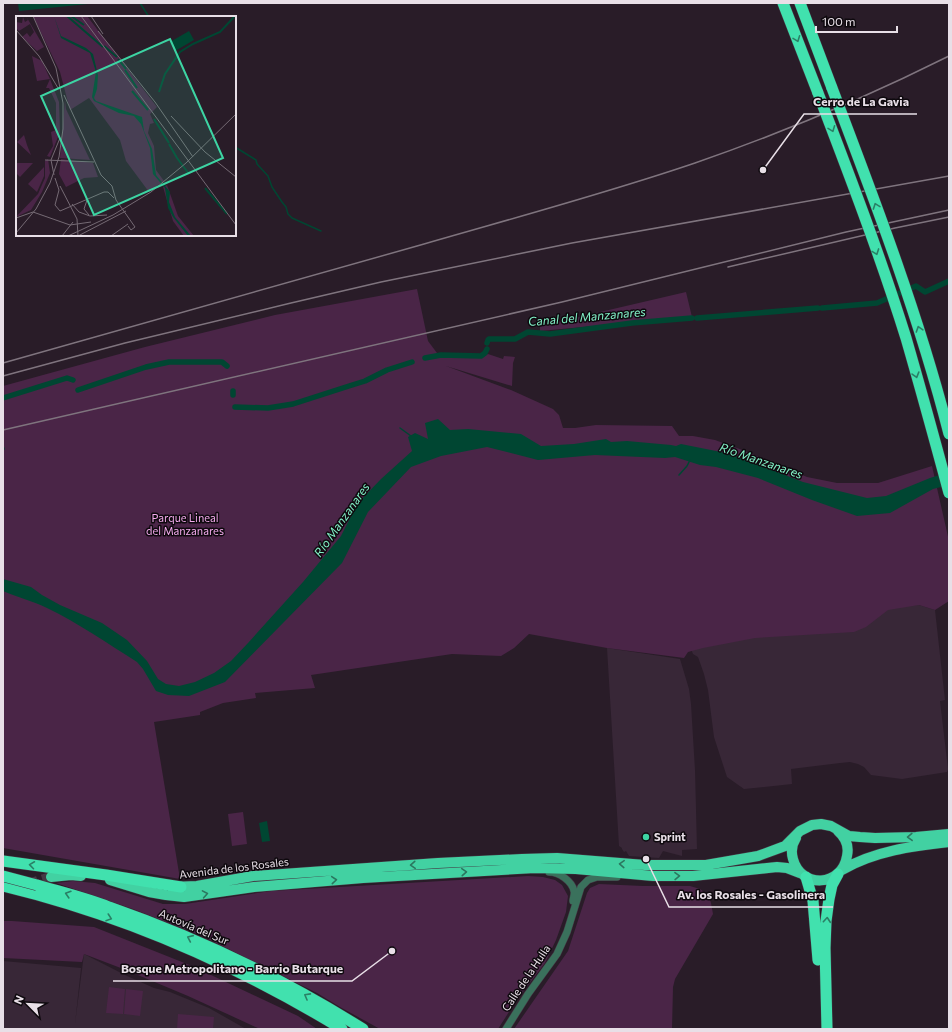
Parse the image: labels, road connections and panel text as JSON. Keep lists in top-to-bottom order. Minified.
{"streets":{"highway":["Avenida de los Rosales","Autovía del Sur"],"street":["Calle de la Hulla"]},"water":["Canal del Manzanares","Río Manzanares"],"parks":["Parque Lineal del Manzanares"],"places":["Cerro de La Gavia","Sprint","Av. los Rosales - Gasolinera","Bosque Metropolitano - Barrio Butarque"],"scale_bar":"100 m","north":"top left"}
